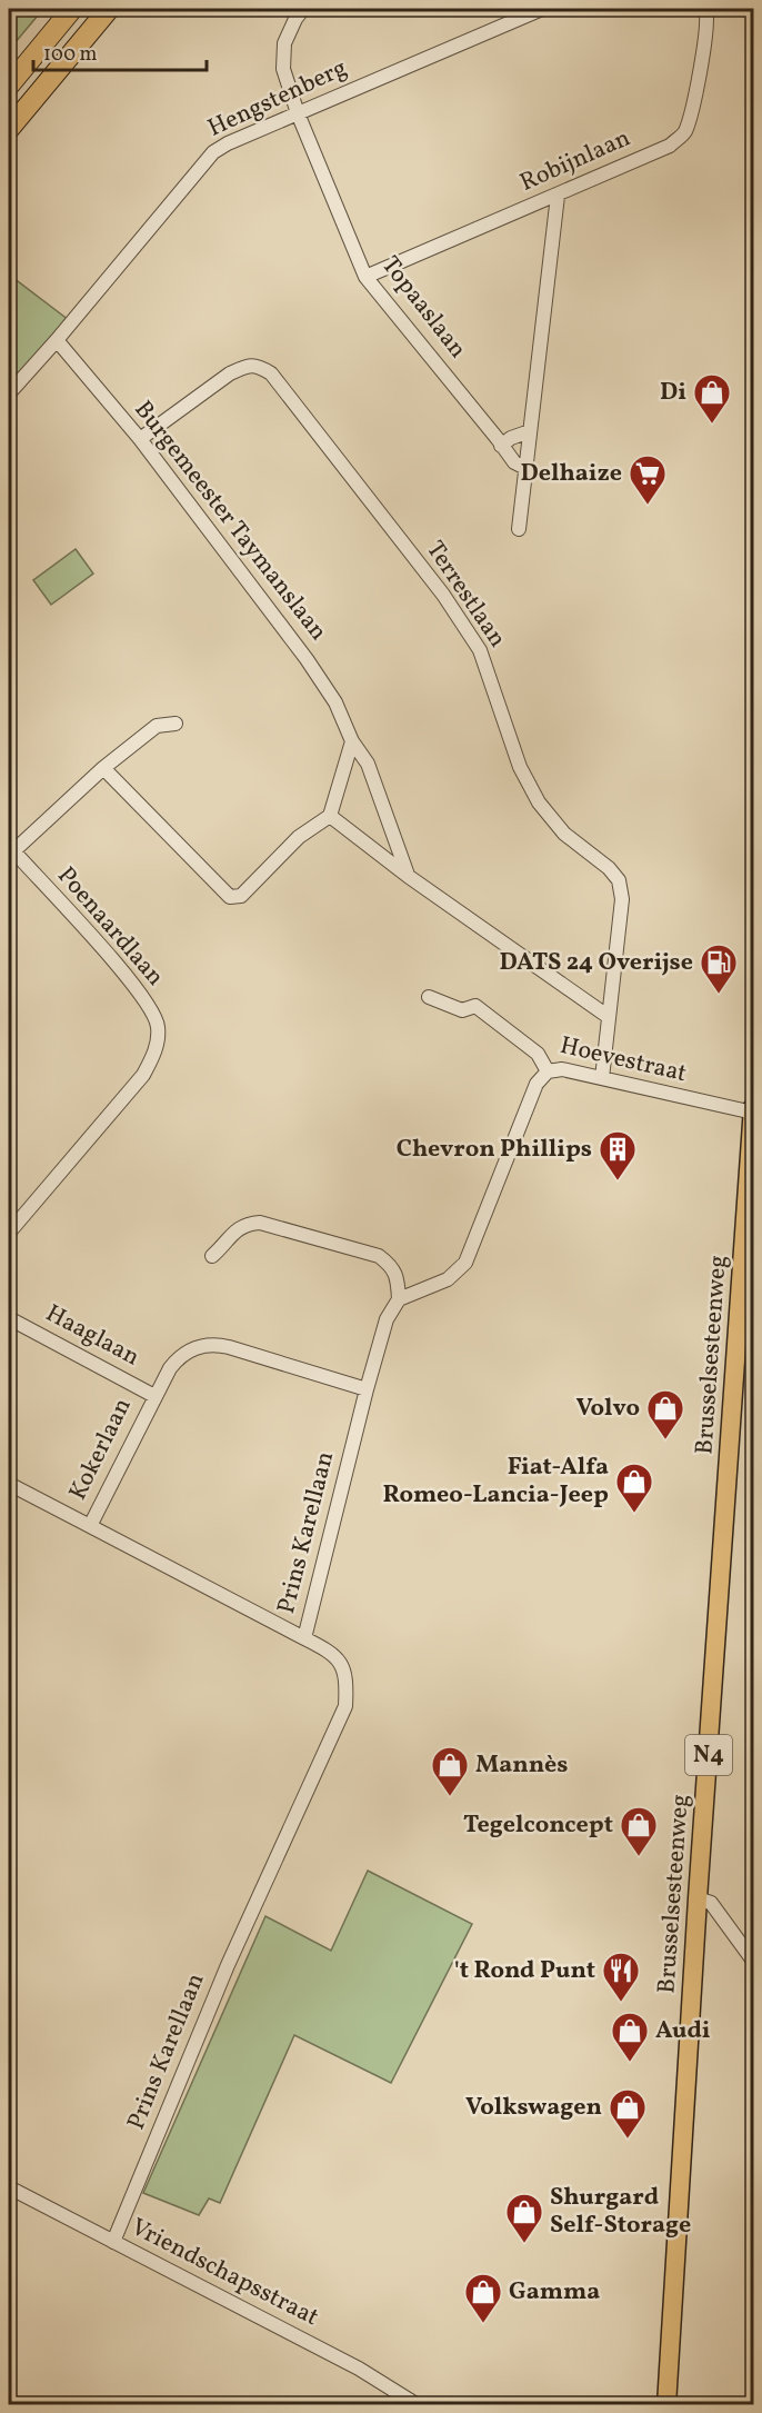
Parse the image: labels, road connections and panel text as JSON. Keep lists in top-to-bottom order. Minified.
{"streets":{"main road":["Brusselsesteenweg","N4"],"street":["Hengstenberg","Robijnlaan","Topaaslaan","Burgemeester Taymanslaan","Terrestlaan","Poenaardlaan","Hoevestraat","Haaglaan","Kokerlaan","Prins Karellaan","Vriendschapsstraat"]},"crossings":[["Hengstenberg","Topaaslaan"],["Hengstenberg","Burgemeester Taymanslaan"],["Robijnlaan","Topaaslaan"],["Burgemeester Taymanslaan","Terrestlaan"],["Terrestlaan","Hoevestraat"],["Hoevestraat","Brusselsesteenweg"],["Haaglaan","Kokerlaan"],["Kokerlaan","Prins Karellaan"],["Prins Karellaan","Vriendschapsstraat"]],"places":{"shop":["Di","Volvo","Fiat-Alfa Romeo-Lancia-Jeep","Mannès","Tegelconcept","Audi","Volkswagen","Shurgard Self-Storage","Gamma"],"supermarket":["Delhaize"],"fuel station":["DATS 24 Overijse"],"building":["Chevron Phillips"],"restaurant":["'t Rond Punt"]},"scale_bar":"100 m"}
